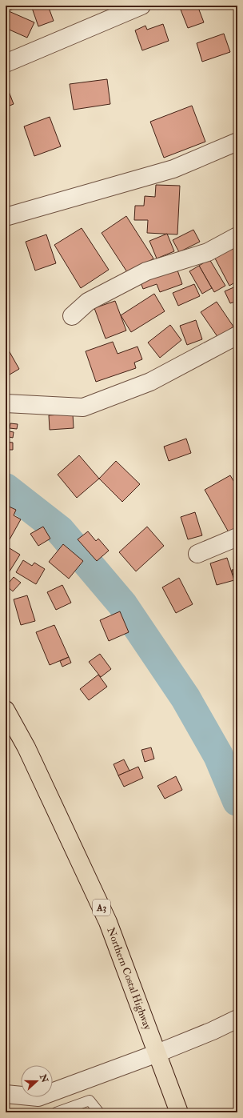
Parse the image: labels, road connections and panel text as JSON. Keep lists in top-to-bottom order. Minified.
{"streets":{"main road":["A3","Northern Costal Highway"]},"north":"right"}
